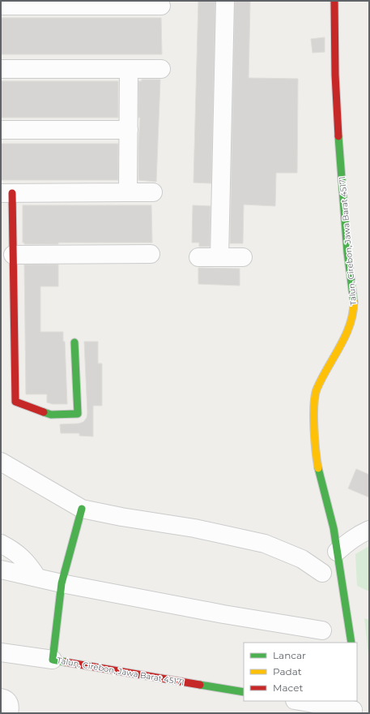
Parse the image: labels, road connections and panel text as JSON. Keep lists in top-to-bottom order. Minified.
{"streets":{"street":["Talun, Cirebon, Jawa Barat 45171"]},"legend":["Lancar","Padat","Macet"]}
